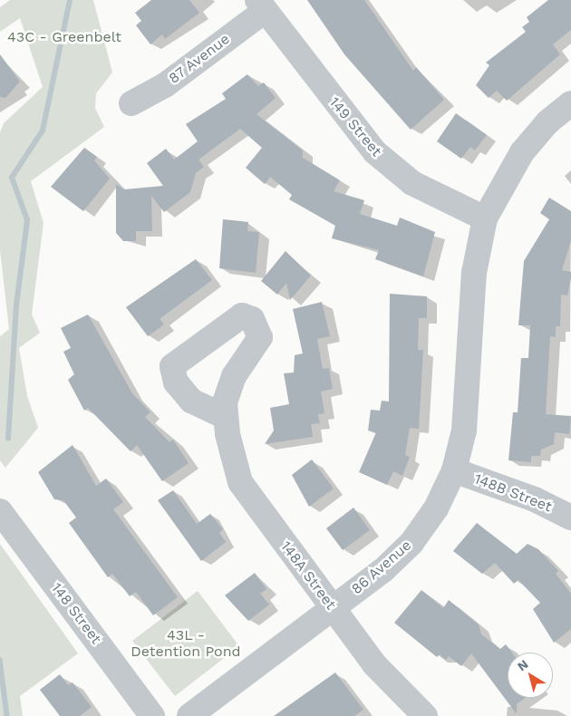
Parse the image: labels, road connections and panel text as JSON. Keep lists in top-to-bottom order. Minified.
{"streets":{"street":["87 Avenue","149 Street","148B Street","86 Avenue","148A Street","148 Street"]},"crossings":[["87 Avenue","149 Street"],["149 Street","86 Avenue"],["148B Street","86 Avenue"],["86 Avenue","148A Street"]],"parks":["43C - Greenbelt","43L - Detention Pond"],"north":"top left"}
